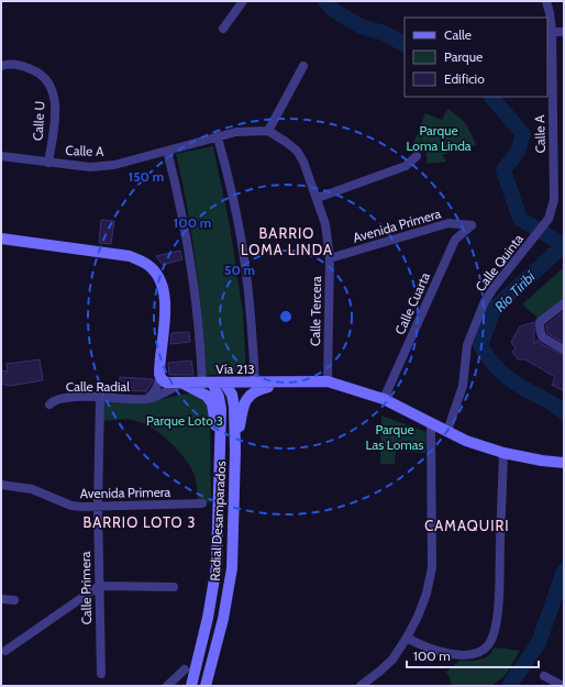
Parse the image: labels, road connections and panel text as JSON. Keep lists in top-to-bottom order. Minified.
{"streets":{"main road":["Vía 213","Radial Desamparados"],"street":["Calle U","Calle A","Avenida Primera","Calle Quinta","Calle Cuarta","Calle Tercera","Calle Radial","Calle Primera"]},"crossings":[["Calle U","Calle A"],["Calle A","Calle Quinta"],["Calle A","Calle Tercera"],["Avenida Primera","Calle Cuarta"],["Avenida Primera","Calle Tercera"],["Avenida Primera","Calle Primera"],["Calle Quinta","Vía 213"],["Calle Cuarta","Vía 213"],["Calle Tercera","Vía 213"],["Vía 213","Calle Radial"],["Vía 213","Radial Desamparados"],["Calle Radial","Calle Primera"]],"districts":["BARRIO LOMA LINDA","BARRIO LOTO 3","CAMAQUIRI"],"water":["Río Tiribí"],"parks":["Parque Loma Linda","Parque Loto 3","Parque Las Lomas"],"legend":["Calle","Parque","Edificio"],"scale_bar":"100 m","rings":["150 m","100 m","50 m"]}
